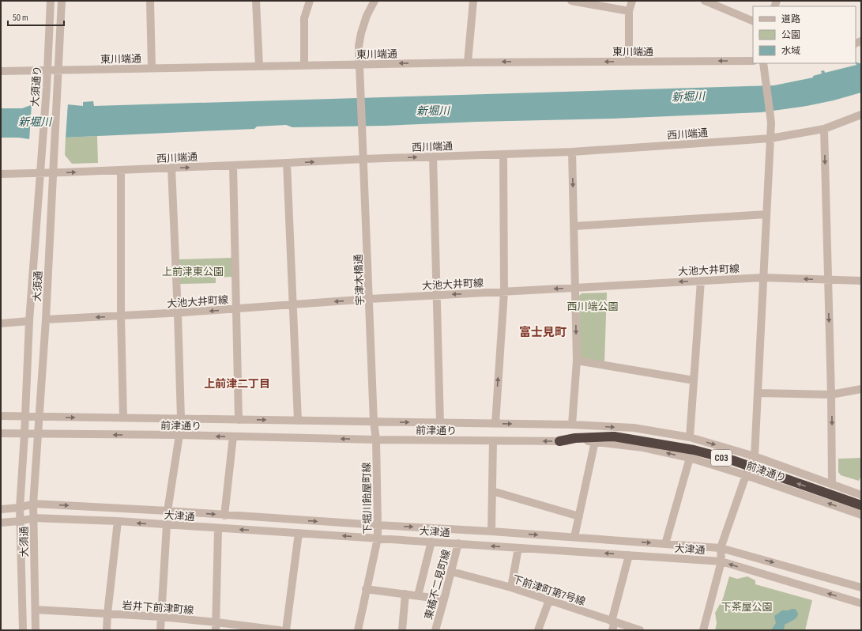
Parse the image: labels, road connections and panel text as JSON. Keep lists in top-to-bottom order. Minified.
{"streets":{"highway":["C03"],"street":["東川端通","大須通り","西川端通","大池大井町線","宇津木橋通","大須通","前津通り","下堀川飴屋町線","大津通","東橘不二見町線","下前津町第7号線","岩井下前津町線"]},"crossings":[["東川端通","大須通り"],["東川端通","宇津木橋通"],["東川端通","大須通"],["大須通り","西川端通"],["大須通り","大須通"],["西川端通","宇津木橋通"],["西川端通","大須通"],["大池大井町線","宇津木橋通"],["大池大井町線","大須通"],["宇津木橋通","前津通り"],["宇津木橋通","下堀川飴屋町線"],["大須通","前津通り"],["大須通","大津通"],["大須通","岩井下前津町線"],["前津通り","C03"],["前津通り","下堀川飴屋町線"],["下堀川飴屋町線","大津通"],["大津通","東橘不二見町線"],["東橘不二見町線","下前津町第7号線"]],"one_way":["東川端通","大池大井町線"],"districts":["富士見町","上前津二丁目"],"water":["新堀川"],"parks":["上前津東公園","西川端公園","下茶屋公園"],"legend":["道路","公園","水域"],"scale_bar":"50 m"}
